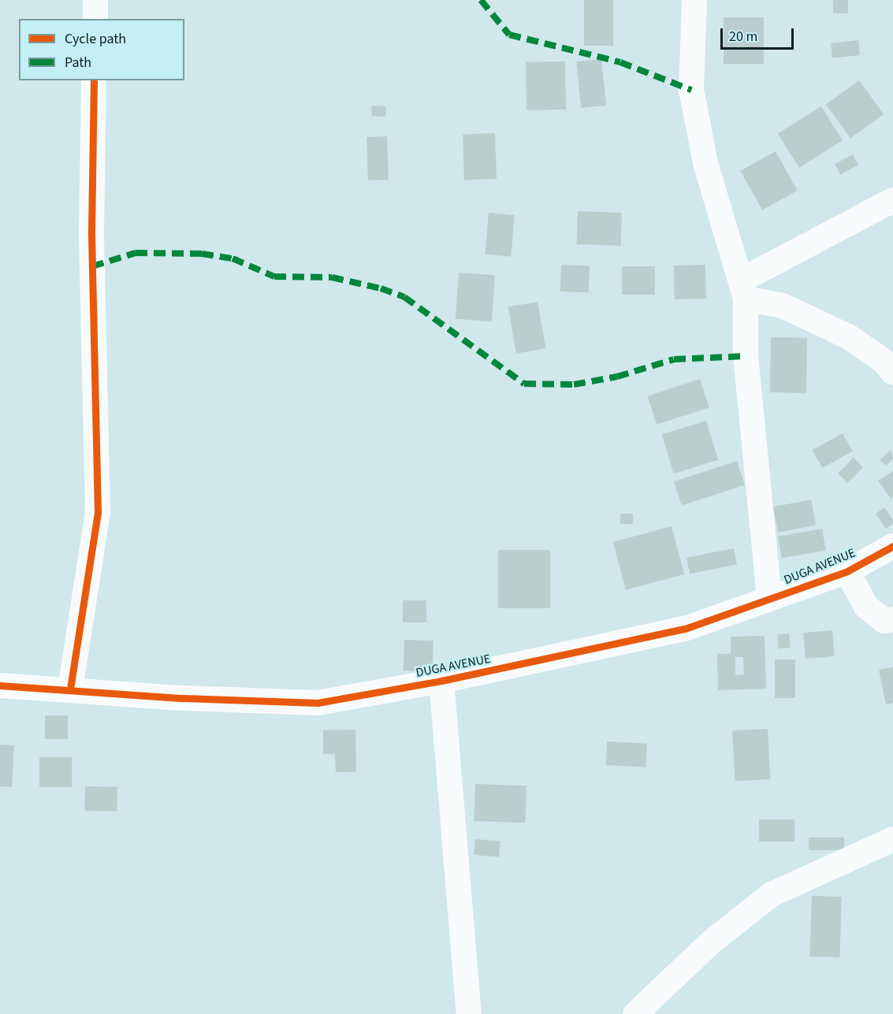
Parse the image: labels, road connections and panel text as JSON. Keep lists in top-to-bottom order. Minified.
{"streets":{"street":["DUGA AVENUE"]},"legend":["Cycle path","Path"],"scale_bar":"20 m"}
